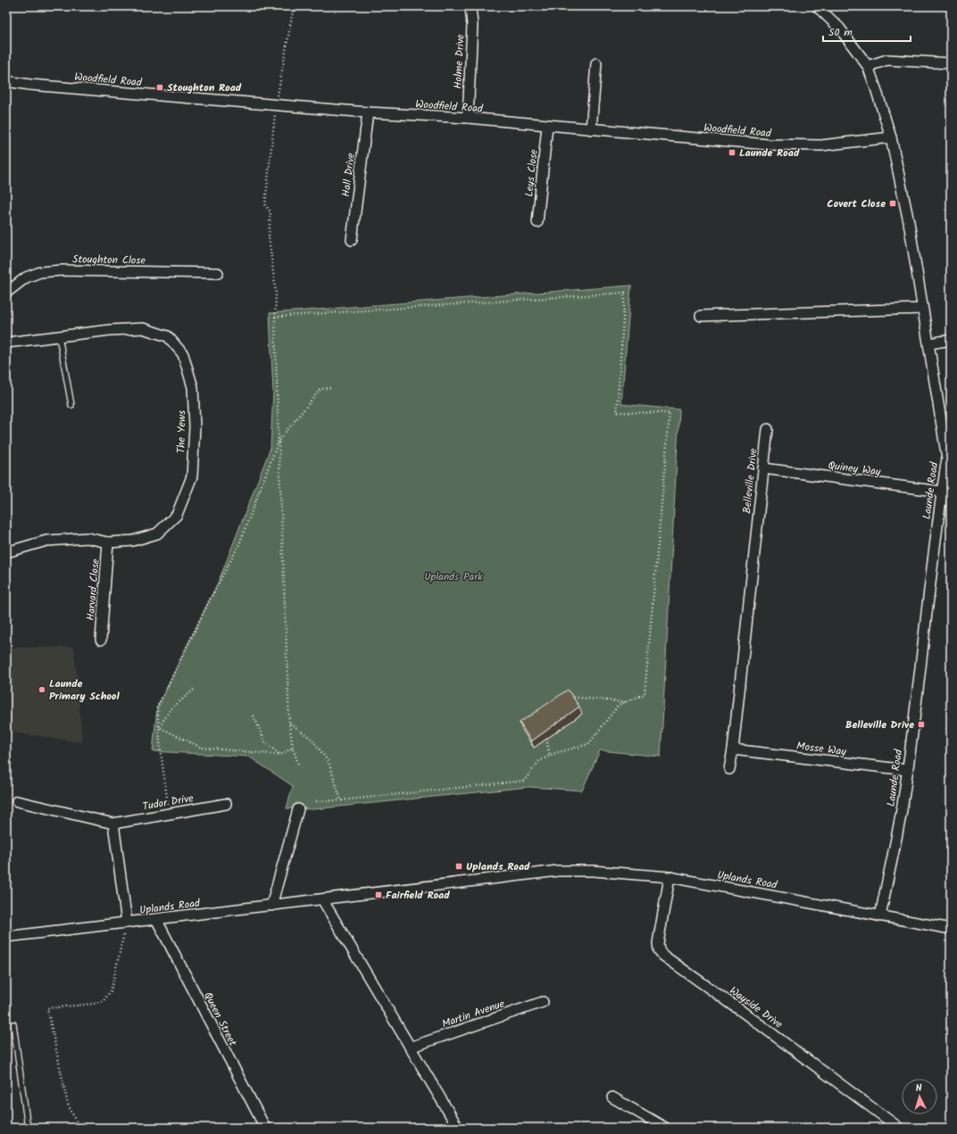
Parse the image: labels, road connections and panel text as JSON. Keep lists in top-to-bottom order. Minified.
{"streets":{"street":["Holme Drive","Woodfield Road","Leys Close","Hall Drive","Stoughton Close","The Yews","Quiney Way","Belleville Drive","Launde Road","Harvard Close","Mosse Way","Tudor Drive","Uplands Road","Wayside Drive","Martin Avenue","Queen Street"]},"crossings":[["Holme Drive","Woodfield Road"],["Woodfield Road","Leys Close"],["Woodfield Road","Hall Drive"],["Woodfield Road","Launde Road"],["The Yews","Harvard Close"],["Quiney Way","Belleville Drive"],["Quiney Way","Launde Road"],["Belleville Drive","Mosse Way"],["Launde Road","Mosse Way"],["Launde Road","Uplands Road"],["Uplands Road","Wayside Drive"],["Uplands Road","Queen Street"]],"parks":["Uplands Park"],"places":{"transit":["Stoughton Road","Launde Road","Covert Close","Belleville Drive","Uplands Road","Fairfield Road"],"other":["Launde Primary School"]},"scale_bar":"50 m","north":"top"}
